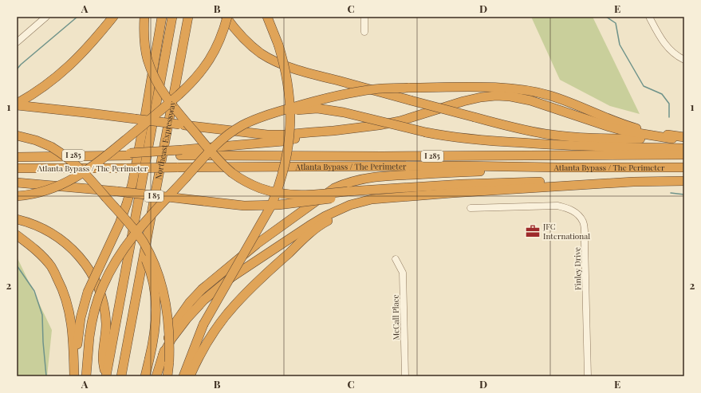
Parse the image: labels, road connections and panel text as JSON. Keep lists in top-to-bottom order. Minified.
{"streets":{"highway":["Northeast Expressway","I 285","Atlanta Bypass / The Perimeter","I 85"],"street":["Finley Drive","McCall Place"]},"places":{"office":["JFC International"]},"grid":{"columns":["A","B","C","D","E"],"rows":["1","2"]}}
